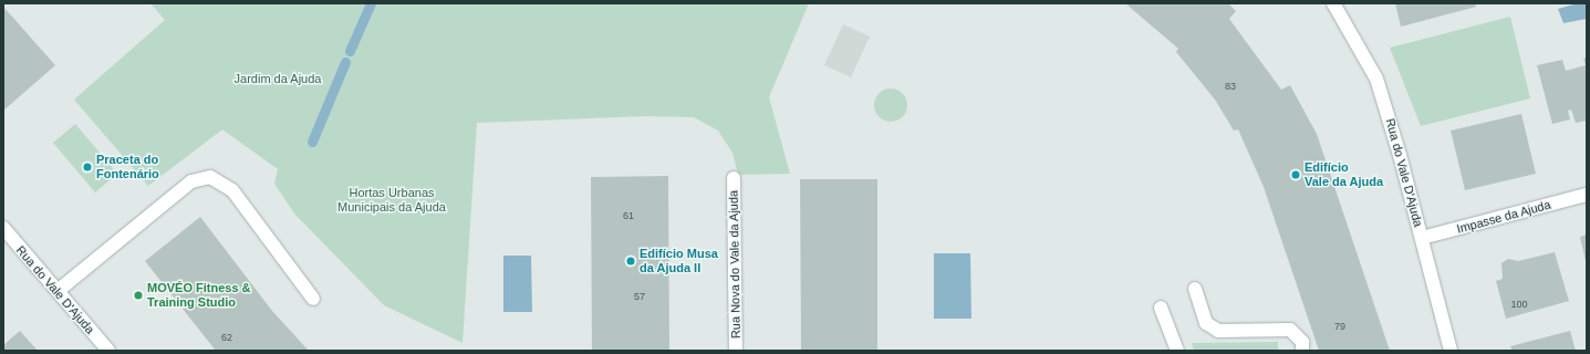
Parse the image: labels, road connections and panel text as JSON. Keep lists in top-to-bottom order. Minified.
{"streets":{"street":["Rua do Vale D'Ajuda","Impasse da Ajuda","Rua Nova do Vale da Ajuda"]},"crossings":[["Rua do Vale D'Ajuda","Impasse da Ajuda"]],"parks":["Jardim da Ajuda","Hortas Urbanas Municipais da Ajuda"],"places":["Praceta do Fontenário","Edifício Vale da Ajuda","Edifício Musa da Ajuda II","MOVÉO Fitness & Training Studio"],"house_numbers":["83","61","57","100","79","62"]}
